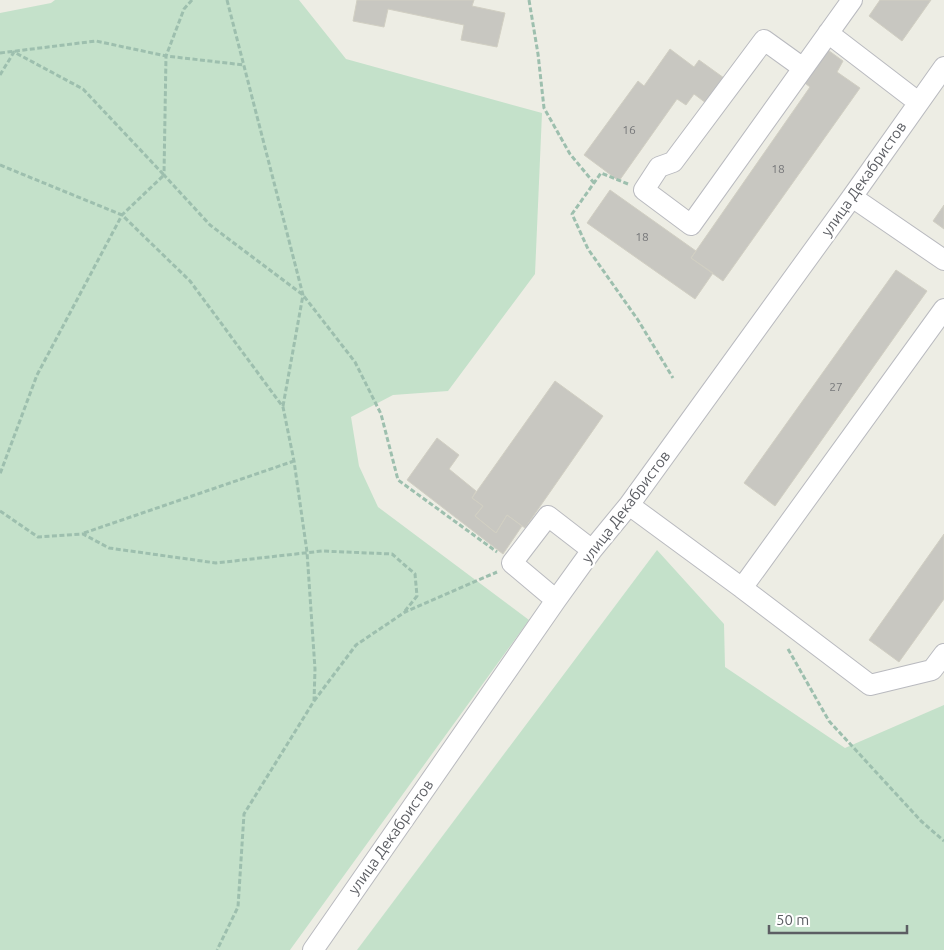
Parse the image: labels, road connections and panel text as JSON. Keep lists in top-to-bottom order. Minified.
{"streets":{"street":["улица Декабристов"]},"house_numbers":["16","18","18","27"],"scale_bar":"50 m"}
